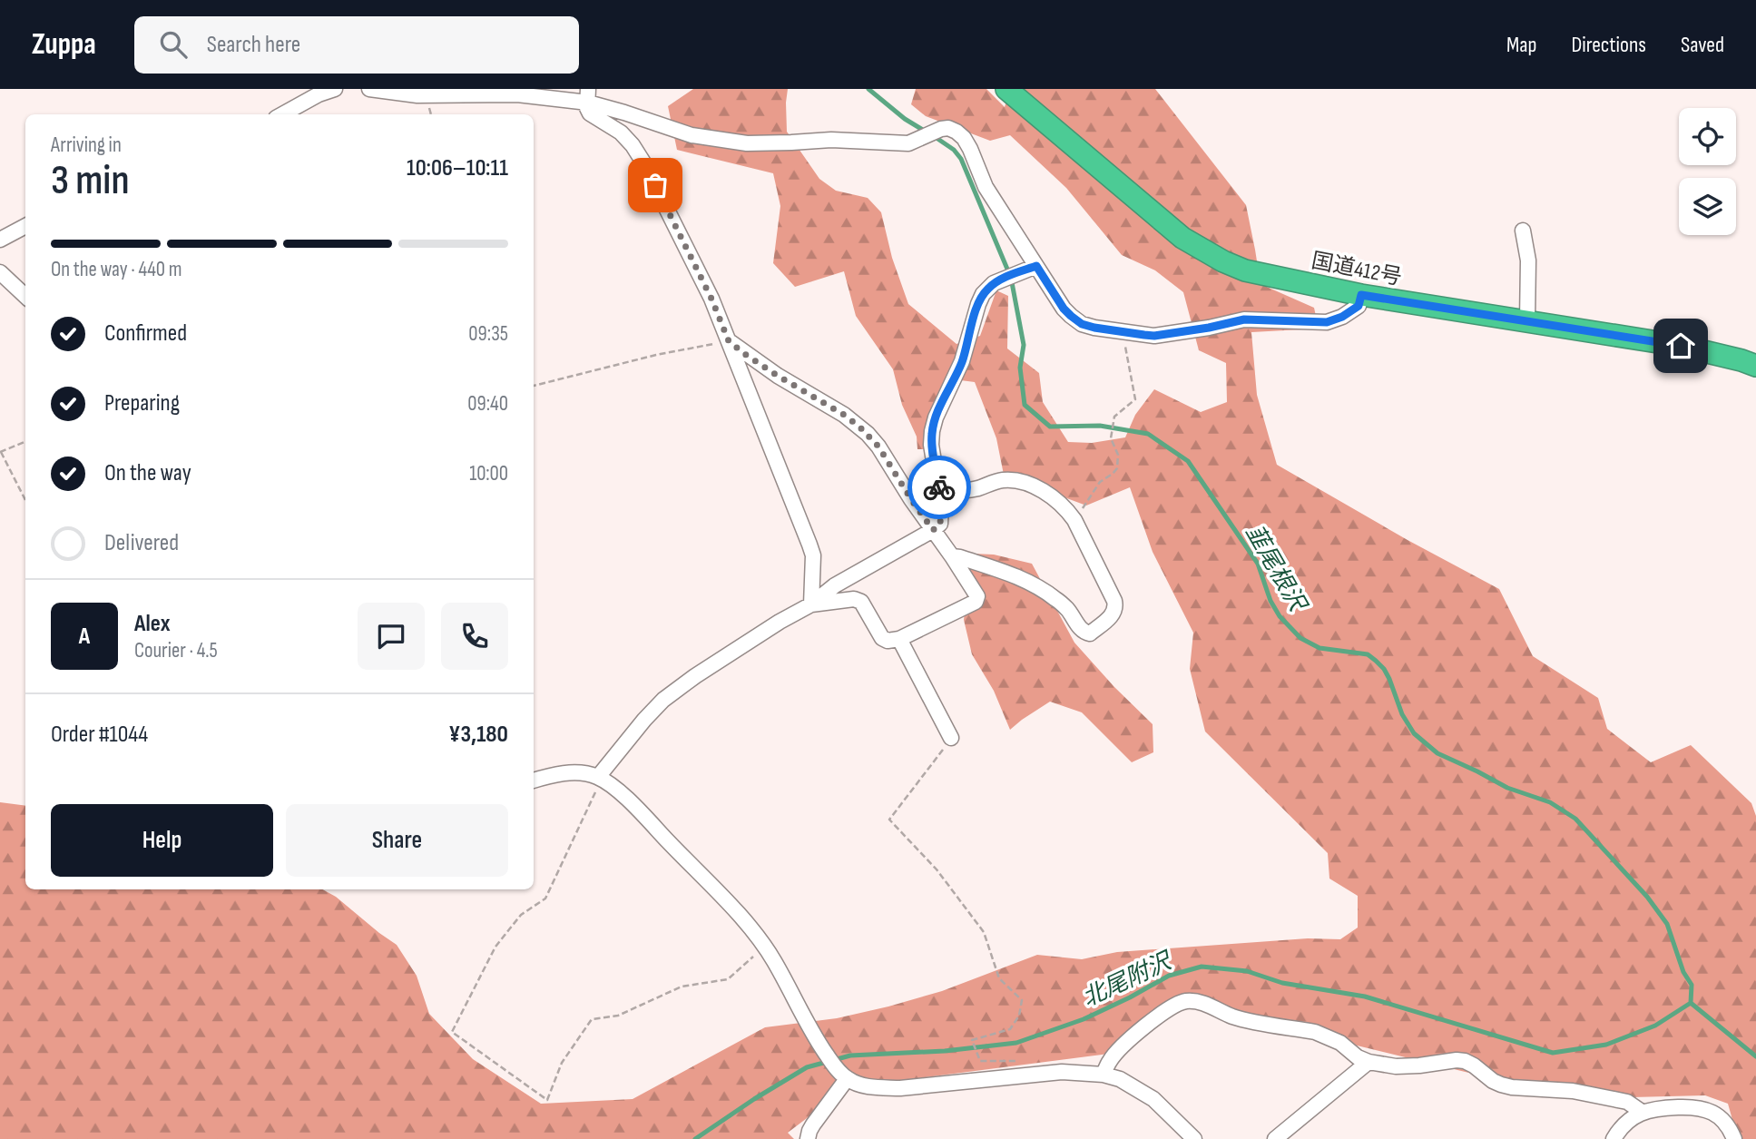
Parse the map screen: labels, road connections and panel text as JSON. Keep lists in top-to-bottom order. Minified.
{"streets":{"highway":["国道412号"]},"water":["韮尾根沢","北尾附沢"],"page":{"header":"Zuppa","search":"Search here","nav":["Map","Directions","Saved"],"heading":["3 min","Arriving in","10:06–10:11"],"panel":["Alex","Courier · 4.5","Order #1044","¥3,180"],"bar":"On the way · 440 m","list":[["Confirmed","09:35"],["Preparing","09:40"],["On the way","10:00"],"Delivered"],"round":"A","buttons":["Help","Share"]}}
